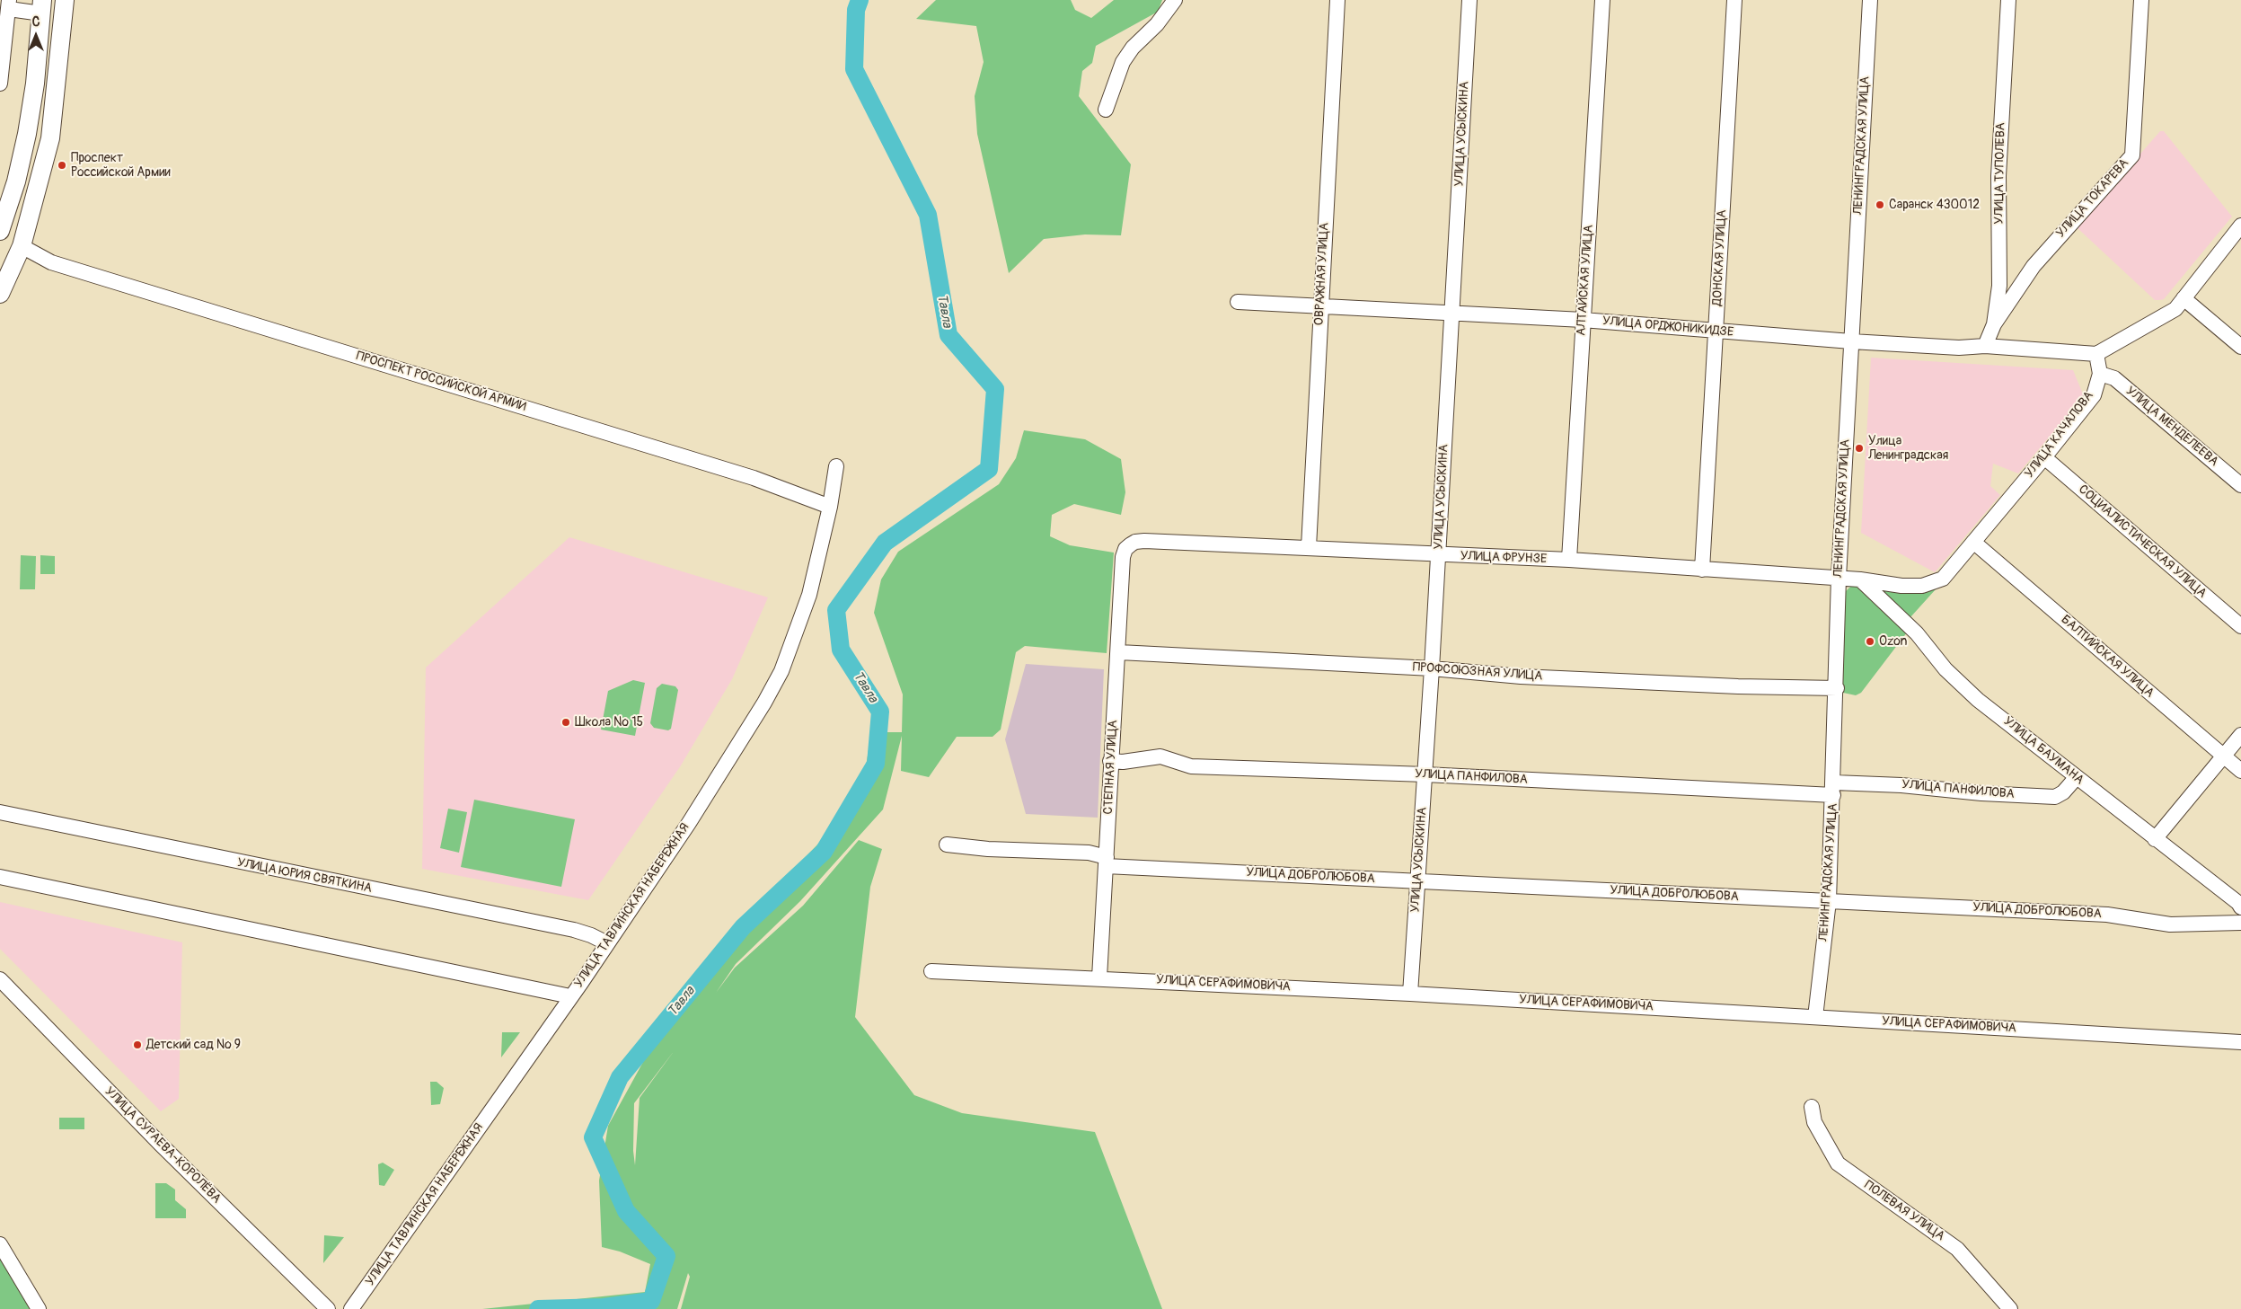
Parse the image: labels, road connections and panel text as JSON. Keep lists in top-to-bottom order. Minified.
{"streets":{"street":["УЛИЦА УСЫСКИНА","ЛЕНИНГРАДСКАЯ УЛИЦА","УЛИЦА ТУПОЛЕВА","УЛИЦА ТОКАРЕВА","ДОНСКАЯ УЛИЦА","ОВРАЖНАЯ УЛИЦА","АЛТАЙСКАЯ УЛИЦА","УЛИЦА ОРДЖОНИКИДЗЕ","ПРОСПЕКТ РОССИЙСКОЙ АРМИИ","УЛИЦА МЕНДЕЛЕЕВА","УЛИЦА КАЧАЛОВА","СОЦИАЛИСТИЧЕСКАЯ УЛИЦА","УЛИЦА ФРУНЗЕ","БАЛТИЙСКАЯ УЛИЦА","ПРОФСОЮЗНАЯ УЛИЦА","УЛИЦА БАУМАНА","СТЕПНАЯ УЛИЦА","УЛИЦА ПАНФИЛОВА","УЛИЦА ЮРИЯ СВЯТКИНА","УЛИЦА ДОБРОЛЮБОВА","УЛИЦА ТАВЛИНСКАЯ НАБЕРЕЖНАЯ","УЛИЦА СЕРАФИМОВИЧА","УЛИЦА СУРАЕВА-КОРОЛЁВА","ПОЛЕВАЯ УЛИЦА"]},"crossings":[["УЛИЦА УСЫСКИНА","УЛИЦА ОРДЖОНИКИДЗЕ"],["УЛИЦА УСЫСКИНА","УЛИЦА ФРУНЗЕ"],["УЛИЦА УСЫСКИНА","ПРОФСОЮЗНАЯ УЛИЦА"],["УЛИЦА УСЫСКИНА","УЛИЦА ПАНФИЛОВА"],["УЛИЦА УСЫСКИНА","УЛИЦА ДОБРОЛЮБОВА"],["УЛИЦА УСЫСКИНА","УЛИЦА СЕРАФИМОВИЧА"],["ЛЕНИНГРАДСКАЯ УЛИЦА","УЛИЦА ОРДЖОНИКИДЗЕ"],["ЛЕНИНГРАДСКАЯ УЛИЦА","УЛИЦА КАЧАЛОВА"],["ЛЕНИНГРАДСКАЯ УЛИЦА","УЛИЦА ФРУНЗЕ"],["ЛЕНИНГРАДСКАЯ УЛИЦА","ПРОФСОЮЗНАЯ УЛИЦА"],["ЛЕНИНГРАДСКАЯ УЛИЦА","УЛИЦА ПАНФИЛОВА"],["ЛЕНИНГРАДСКАЯ УЛИЦА","УЛИЦА ДОБРОЛЮБОВА"],["ЛЕНИНГРАДСКАЯ УЛИЦА","УЛИЦА СЕРАФИМОВИЧА"],["УЛИЦА ТУПОЛЕВА","УЛИЦА ТОКАРЕВА"],["УЛИЦА ТУПОЛЕВА","УЛИЦА ОРДЖОНИКИДЗЕ"],["ДОНСКАЯ УЛИЦА","УЛИЦА ОРДЖОНИКИДЗЕ"],["ДОНСКАЯ УЛИЦА","УЛИЦА ФРУНЗЕ"],["ОВРАЖНАЯ УЛИЦА","УЛИЦА ОРДЖОНИКИДЗЕ"],["ОВРАЖНАЯ УЛИЦА","УЛИЦА ФРУНЗЕ"],["АЛТАЙСКАЯ УЛИЦА","УЛИЦА ОРДЖОНИКИДЗЕ"],["АЛТАЙСКАЯ УЛИЦА","УЛИЦА ФРУНЗЕ"],["УЛИЦА ОРДЖОНИКИДЗЕ","УЛИЦА КАЧАЛОВА"],["ПРОСПЕКТ РОССИЙСКОЙ АРМИИ","УЛИЦА ТАВЛИНСКАЯ НАБЕРЕЖНАЯ"],["УЛИЦА МЕНДЕЛЕЕВА","УЛИЦА КАЧАЛОВА"],["УЛИЦА КАЧАЛОВА","СОЦИАЛИСТИЧЕСКАЯ УЛИЦА"],["УЛИЦА КАЧАЛОВА","УЛИЦА ФРУНЗЕ"],["УЛИЦА КАЧАЛОВА","БАЛТИЙСКАЯ УЛИЦА"],["УЛИЦА КАЧАЛОВА","УЛИЦА БАУМАНА"],["УЛИЦА ФРУНЗЕ","СТЕПНАЯ УЛИЦА"],["ПРОФСОЮЗНАЯ УЛИЦА","СТЕПНАЯ УЛИЦА"],["УЛИЦА БАУМАНА","УЛИЦА ПАНФИЛОВА"],["СТЕПНАЯ УЛИЦА","УЛИЦА ПАНФИЛОВА"],["СТЕПНАЯ УЛИЦА","УЛИЦА ДОБРОЛЮБОВА"],["СТЕПНАЯ УЛИЦА","УЛИЦА СЕРАФИМОВИЧА"],["УЛИЦА ЮРИЯ СВЯТКИНА","УЛИЦА ТАВЛИНСКАЯ НАБЕРЕЖНАЯ"]],"water":["Тавла"],"places":["Проспект Российской Армии","Саранск 430012","Улица Ленинградская","Ozon","Школа № 15","Детский сад № 9"],"north":"top"}
